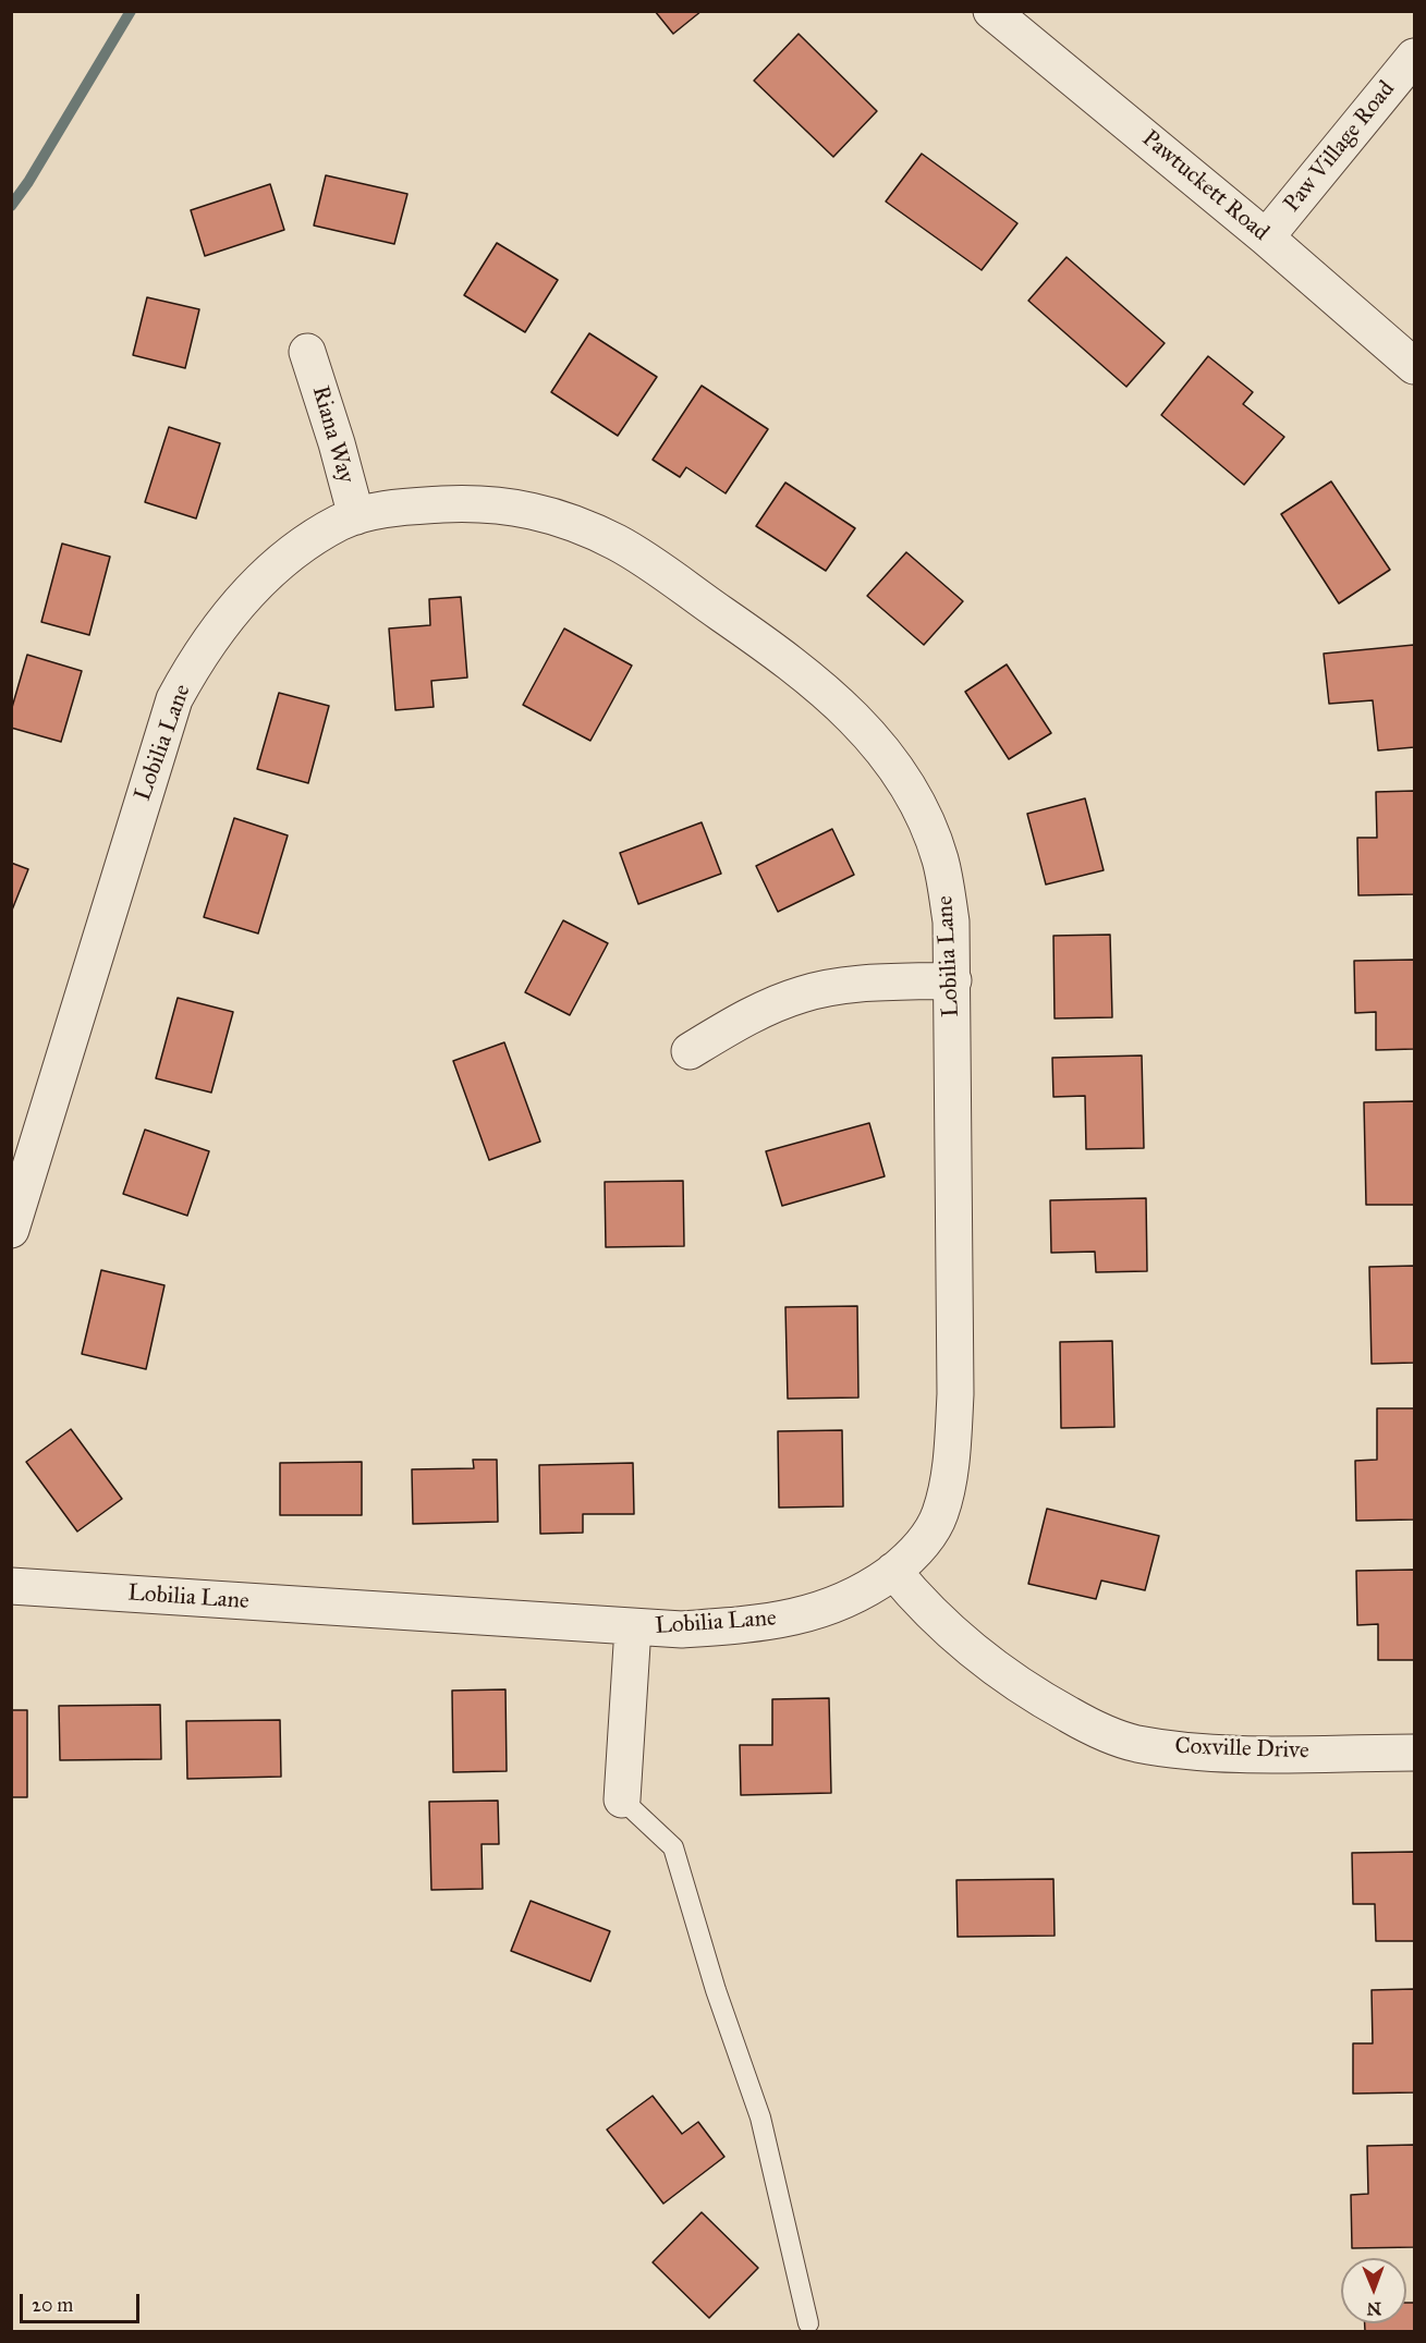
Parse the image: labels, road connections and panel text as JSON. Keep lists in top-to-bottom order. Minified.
{"streets":{"street":["Paw Village Road","Pawtuckett Road","Riana Way","Lobilia Lane","Coxville Drive"]},"crossings":[["Paw Village Road","Pawtuckett Road"],["Riana Way","Lobilia Lane"],["Lobilia Lane","Coxville Drive"]],"scale_bar":"20 m","north":"bottom"}
